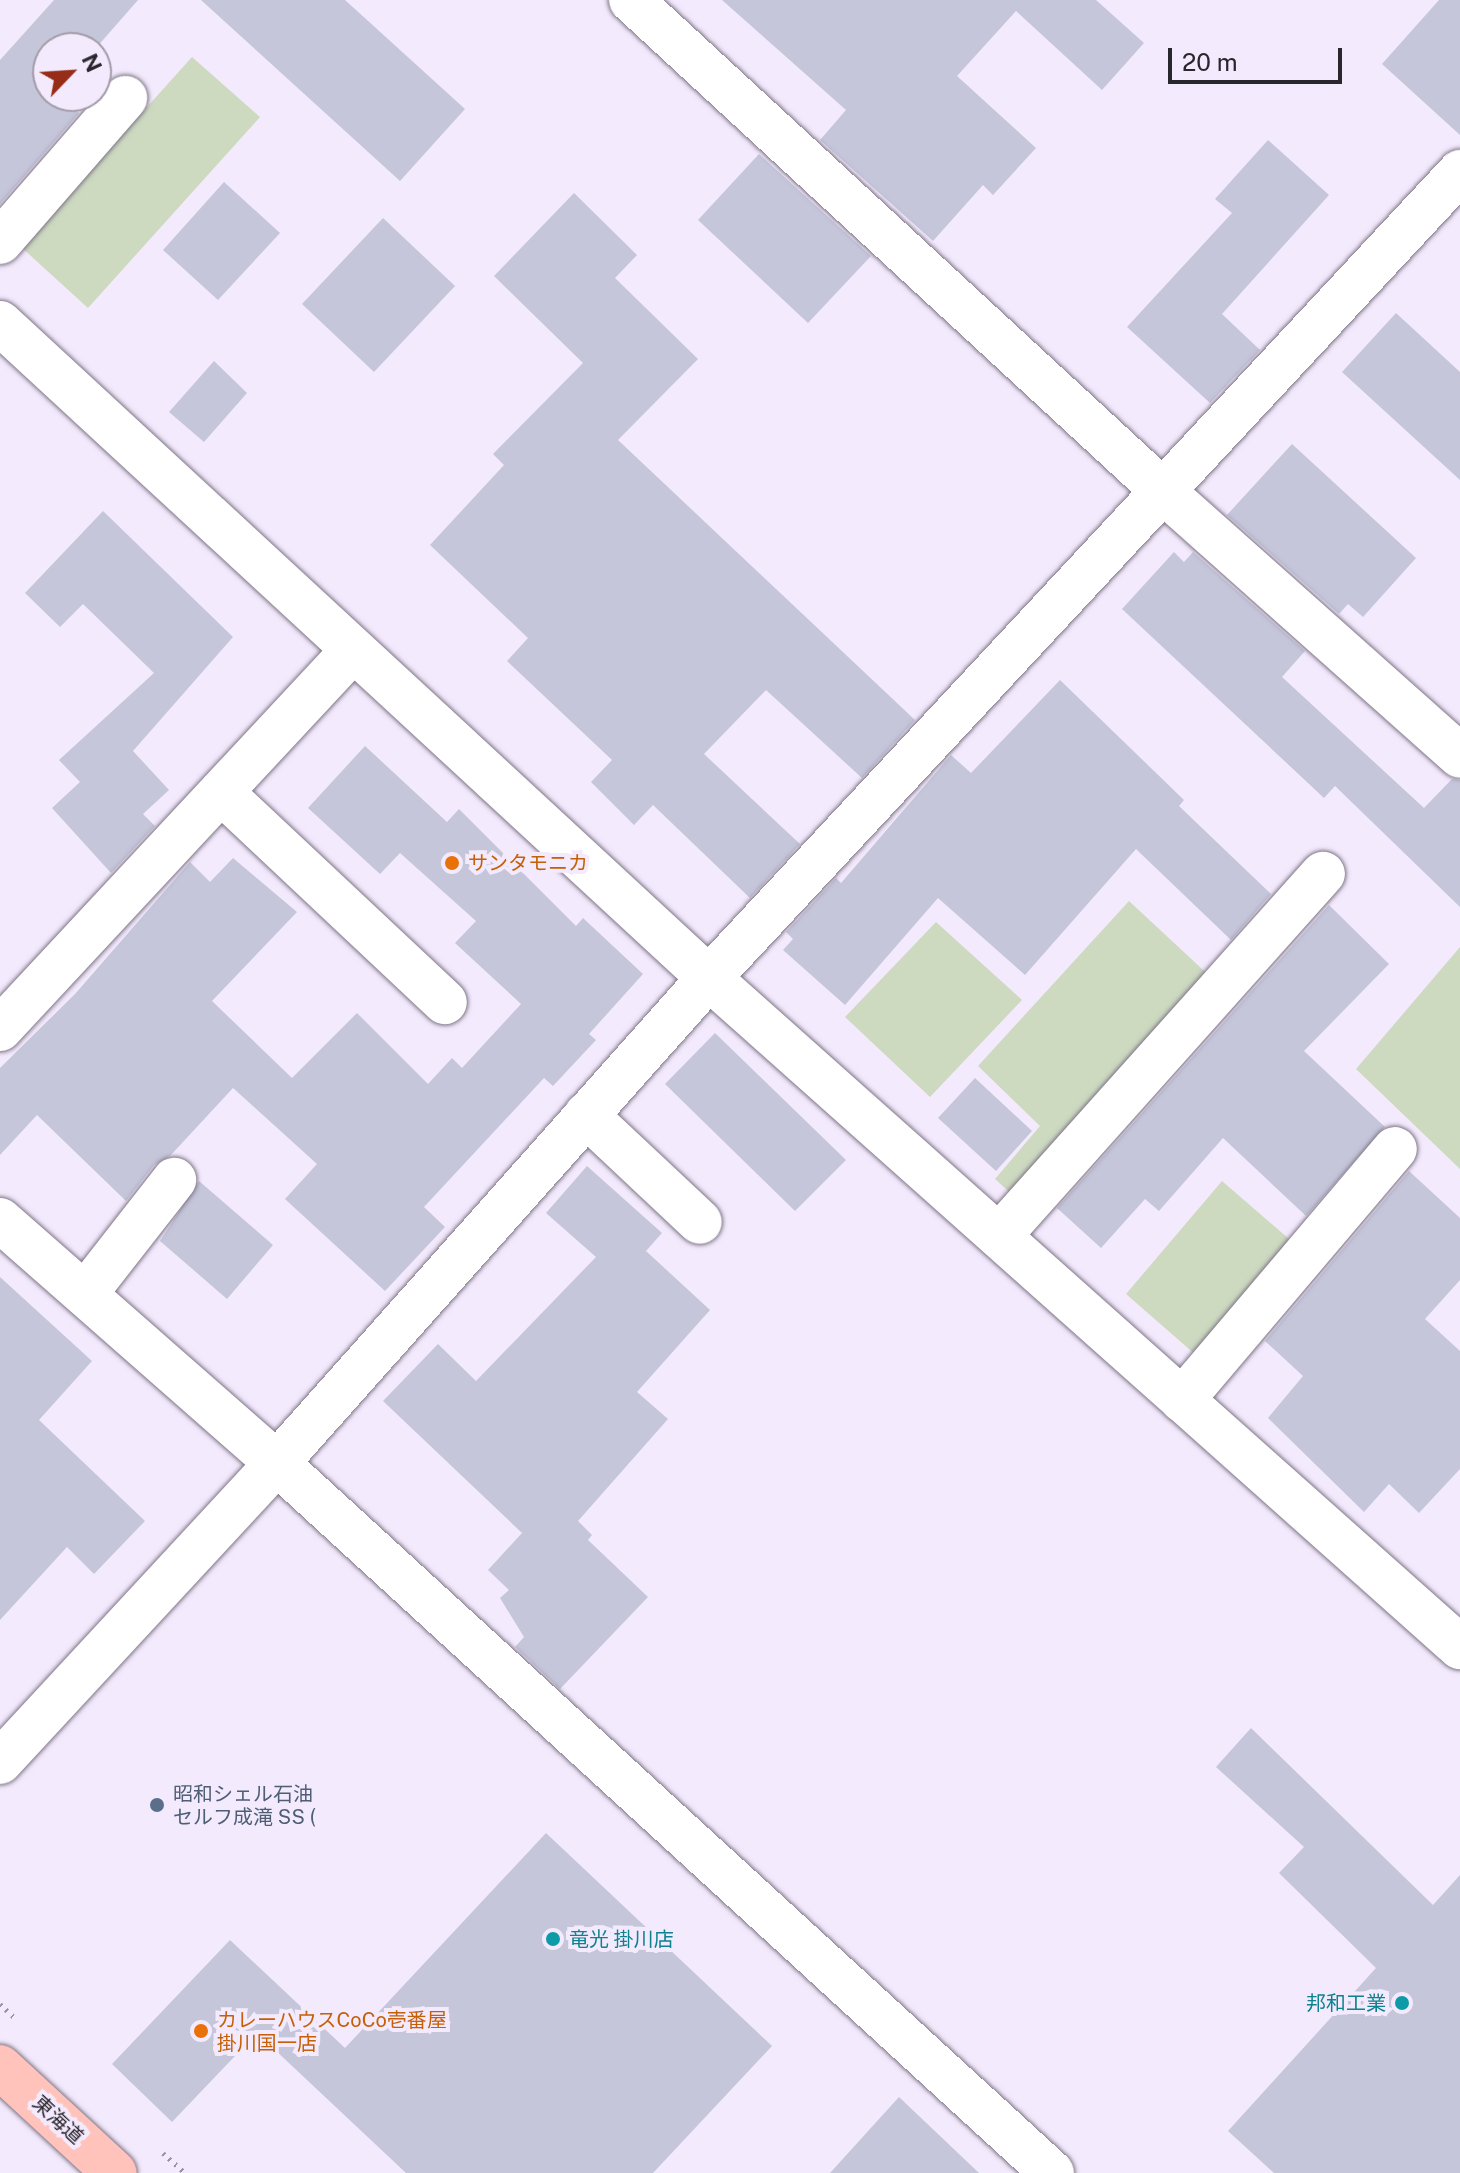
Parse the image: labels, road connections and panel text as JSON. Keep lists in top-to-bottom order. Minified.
{"streets":{"main road":["東海道"]},"places":["サンタモニカ","昭和シェル石油 セルフ成滝 SS (","竜光 掛川店","邦和工業","カレーハウスCoCo壱番屋 掛川国一店"],"scale_bar":"20 m","north":"top right"}
